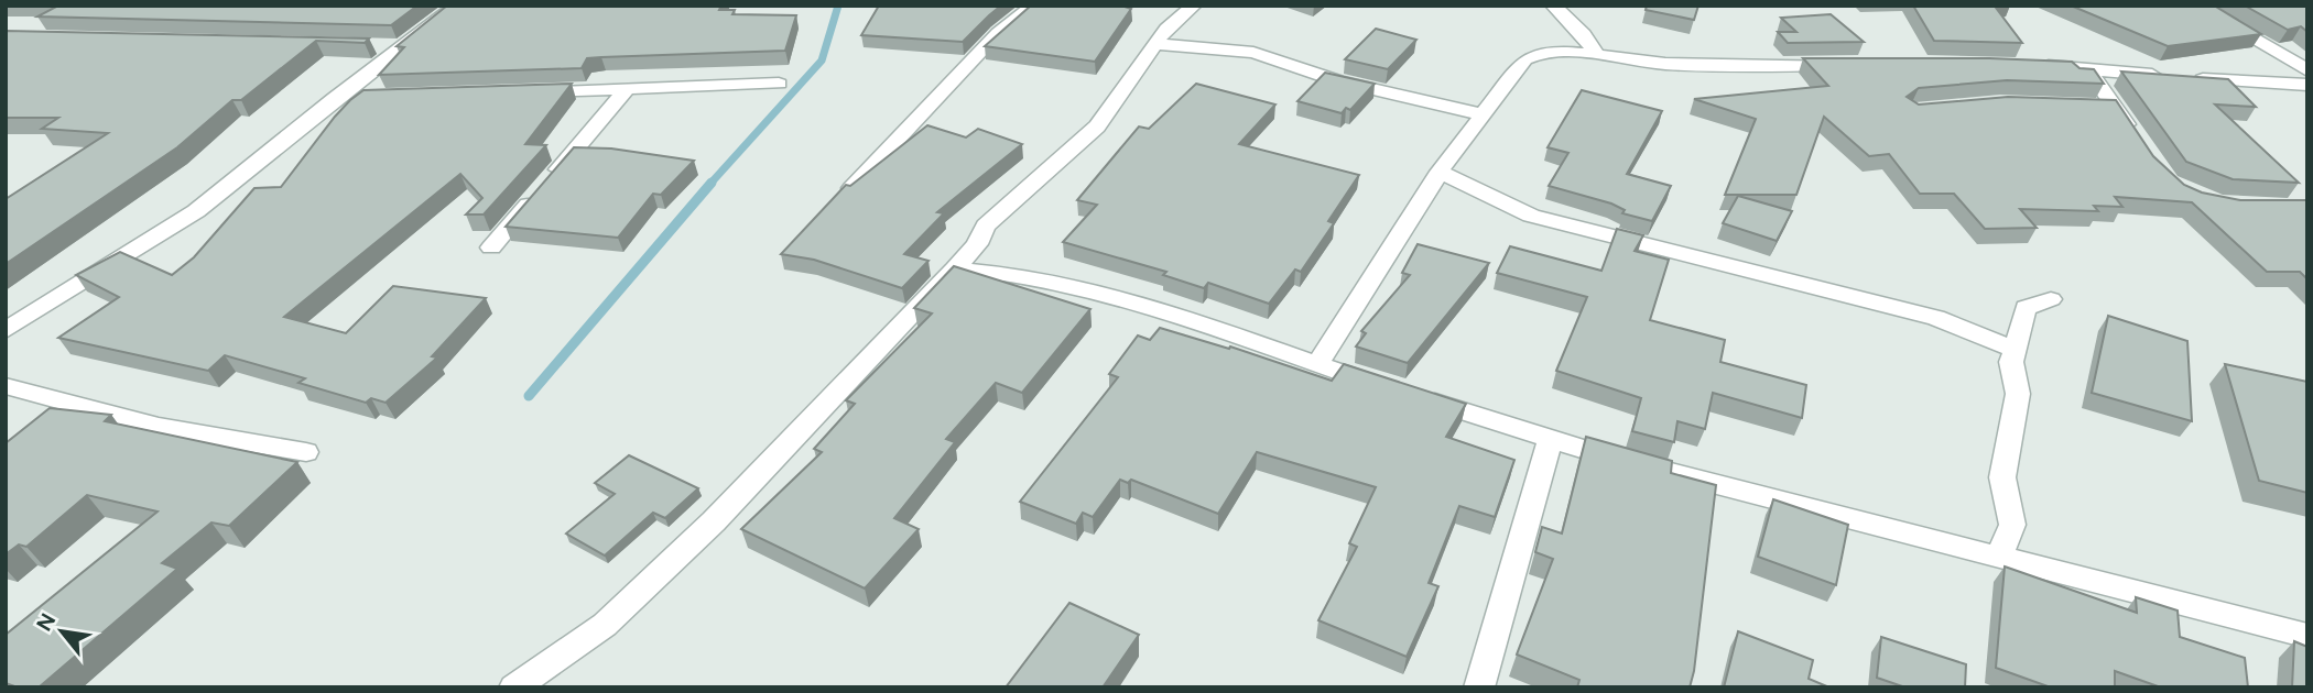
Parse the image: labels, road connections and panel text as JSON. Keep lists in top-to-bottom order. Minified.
{"north":"top left"}
